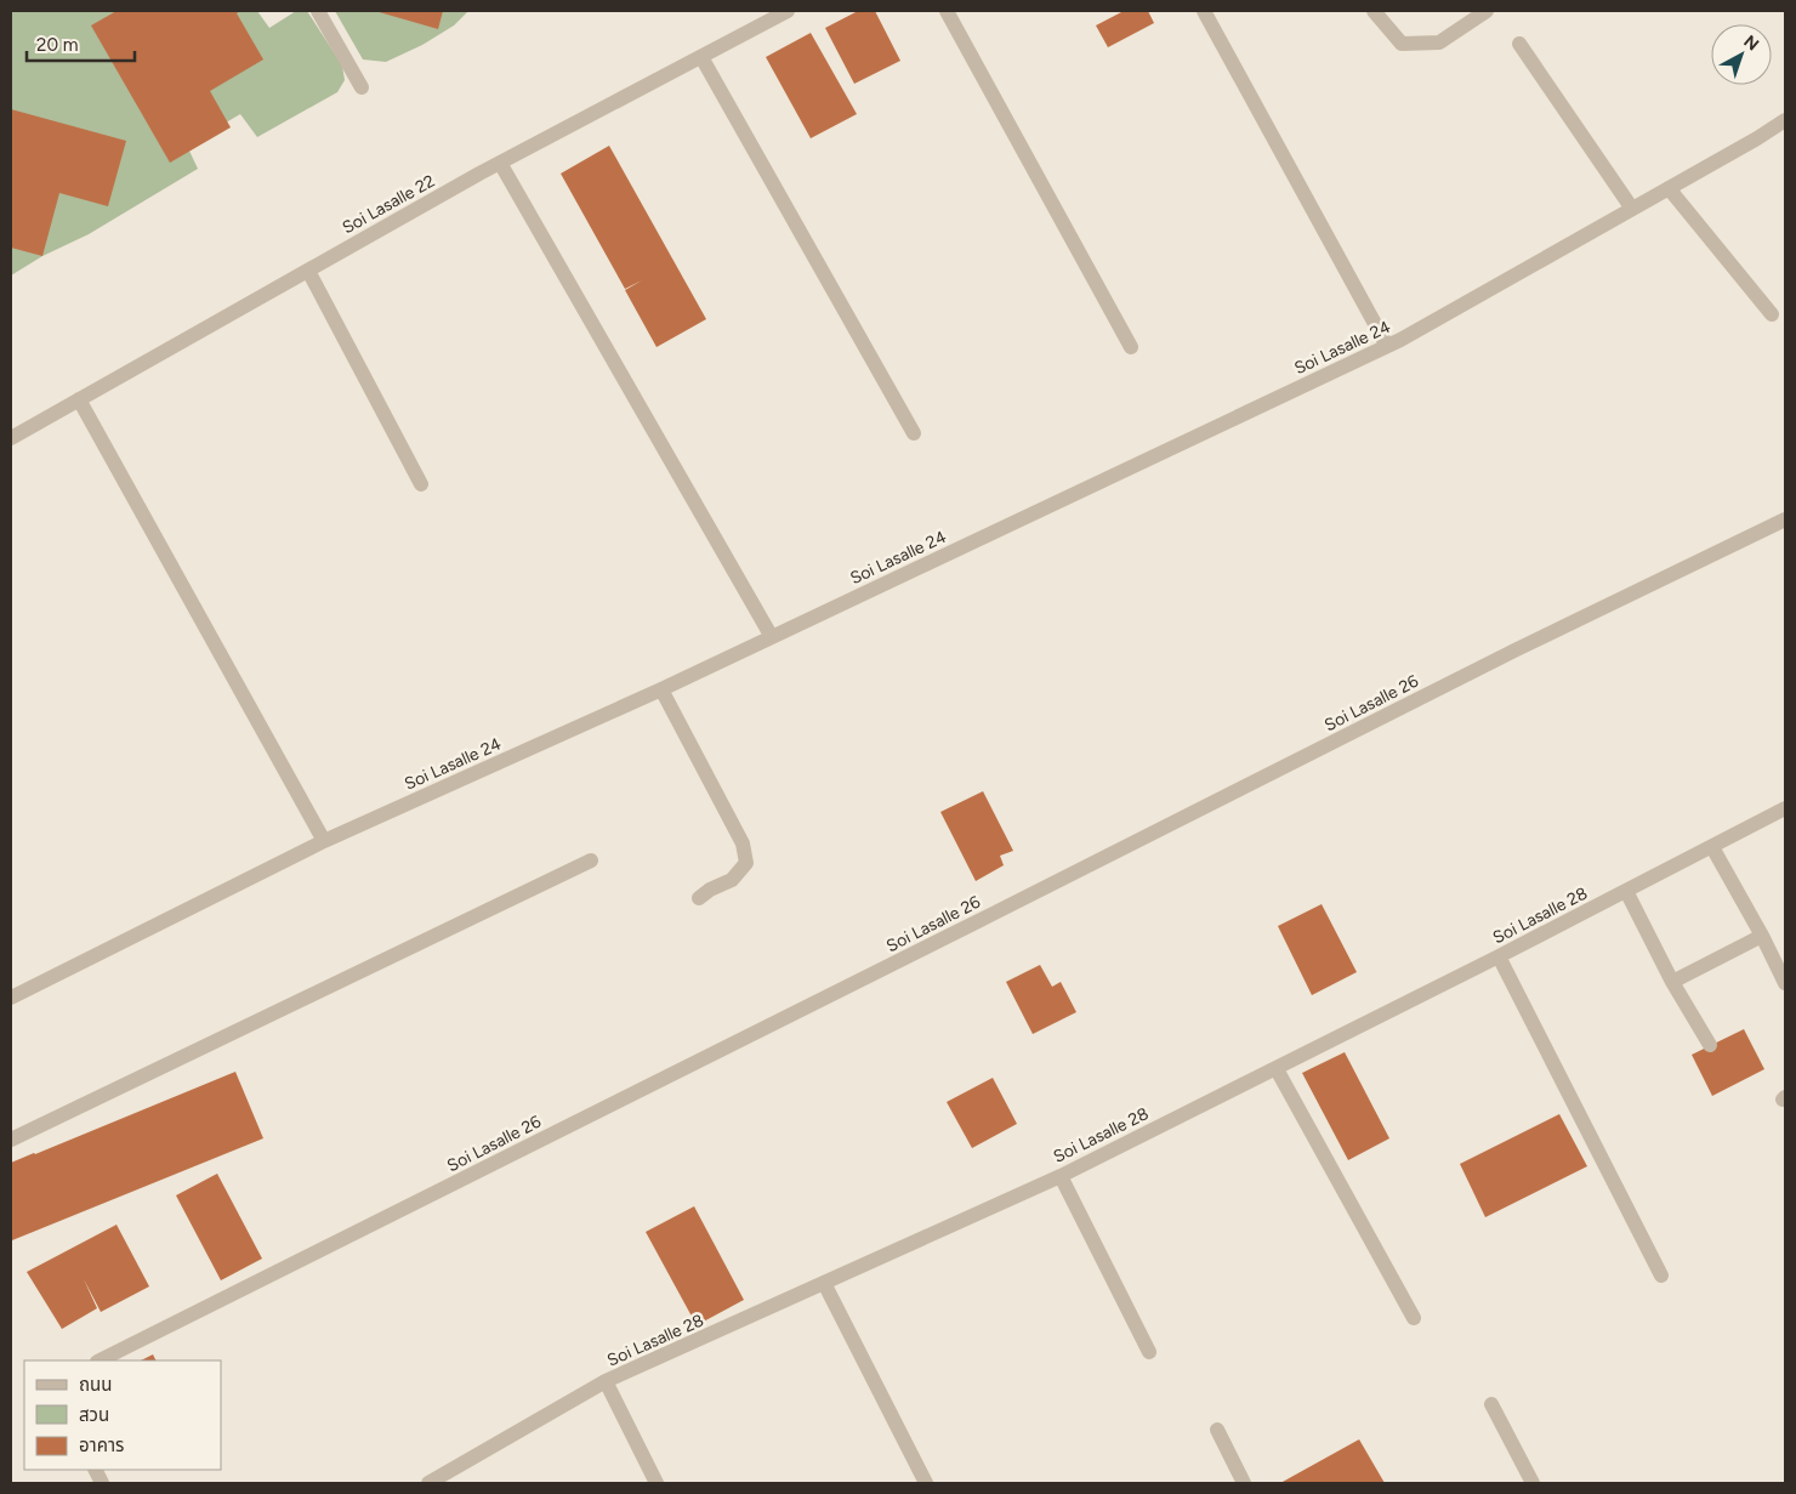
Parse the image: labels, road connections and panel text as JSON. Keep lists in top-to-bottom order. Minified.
{"streets":{"street":["Soi Lasalle 22","Soi Lasalle 24","Soi Lasalle 26","Soi Lasalle 28"]},"legend":["ถนน","สวน","อาคาร"],"scale_bar":"20 m","north":"top right"}
